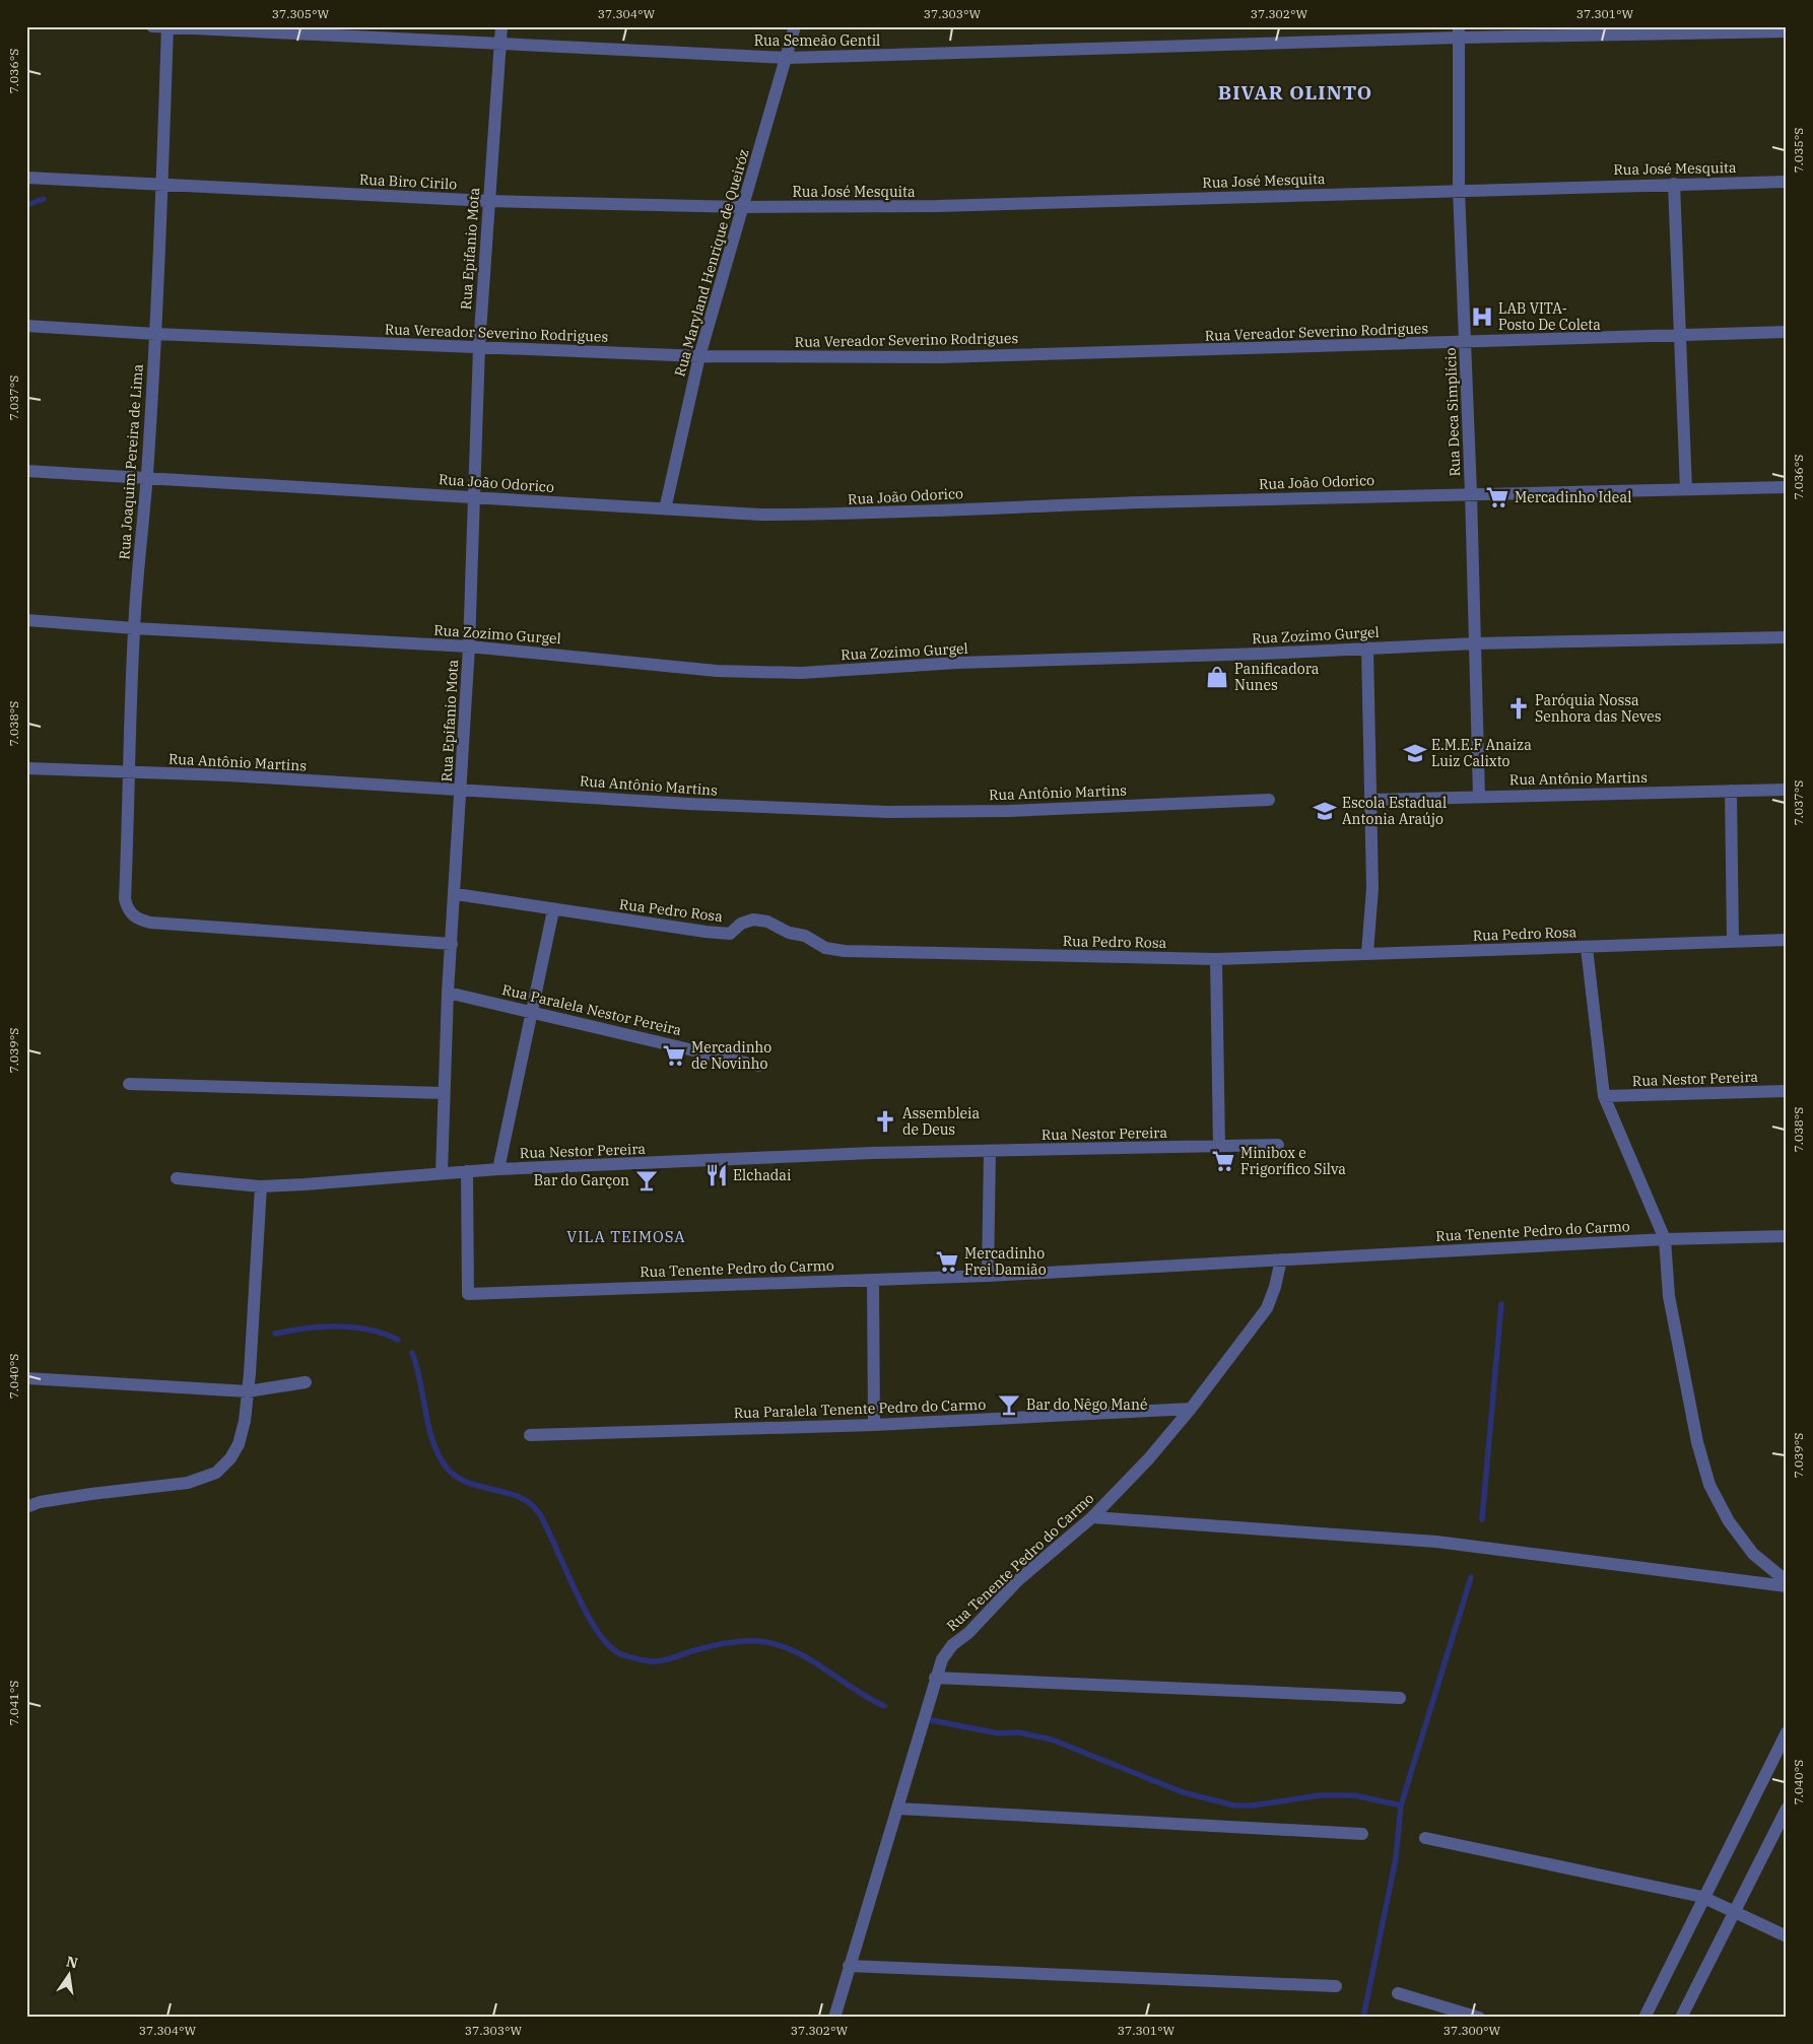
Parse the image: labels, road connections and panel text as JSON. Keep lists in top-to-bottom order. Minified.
{"streets":{"street":["Rua Semeão Gentil","Rua José Mesquita","Rua Biro Cirilo","Rua Epifanio Mota","Rua Maryland Henrique de Queiróz","Rua Vereador Severino Rodrigues","Rua Deca Simplício","Rua Joaquim Pereira de Lima","Rua João Odorico","Rua Zozimo Gurgel","Rua Antônio Martins","Rua Pedro Rosa","Rua Paralela Nestor Pereira","Rua Nestor Pereira","Rua Tenente Pedro do Carmo","Rua Paralela Tenente Pedro do Carmo"]},"crossings":[["Rua Semeão Gentil","Rua Epifanio Mota"],["Rua Semeão Gentil","Rua Maryland Henrique de Queiróz"],["Rua Semeão Gentil","Rua Deca Simplício"],["Rua Semeão Gentil","Rua Joaquim Pereira de Lima"],["Rua José Mesquita","Rua Biro Cirilo"],["Rua José Mesquita","Rua Maryland Henrique de Queiróz"],["Rua José Mesquita","Rua Deca Simplício"],["Rua Biro Cirilo","Rua Epifanio Mota"],["Rua Biro Cirilo","Rua Maryland Henrique de Queiróz"],["Rua Biro Cirilo","Rua Joaquim Pereira de Lima"],["Rua Epifanio Mota","Rua Vereador Severino Rodrigues"],["Rua Epifanio Mota","Rua Joaquim Pereira de Lima"],["Rua Epifanio Mota","Rua João Odorico"],["Rua Epifanio Mota","Rua Zozimo Gurgel"],["Rua Epifanio Mota","Rua Antônio Martins"],["Rua Epifanio Mota","Rua Pedro Rosa"],["Rua Epifanio Mota","Rua Paralela Nestor Pereira"],["Rua Epifanio Mota","Rua Nestor Pereira"],["Rua Maryland Henrique de Queiróz","Rua Vereador Severino Rodrigues"],["Rua Maryland Henrique de Queiróz","Rua João Odorico"],["Rua Vereador Severino Rodrigues","Rua Deca Simplício"],["Rua Vereador Severino Rodrigues","Rua Joaquim Pereira de Lima"],["Rua Deca Simplício","Rua João Odorico"],["Rua Deca Simplício","Rua Zozimo Gurgel"],["Rua Deca Simplício","Rua Antônio Martins"],["Rua Joaquim Pereira de Lima","Rua João Odorico"],["Rua Joaquim Pereira de Lima","Rua Zozimo Gurgel"],["Rua Joaquim Pereira de Lima","Rua Antônio Martins"],["Rua Nestor Pereira","Rua Tenente Pedro do Carmo"],["Rua Tenente Pedro do Carmo","Rua Paralela Tenente Pedro do Carmo"]],"districts":["BIVAR OLINTO","VILA TEIMOSA"],"places":{"hospital":["LAB VITA- Posto De Coleta"],"supermarket":["Mercadinho Ideal","Mercadinho de Novinho","Minibox e Frigorífico Silva","Mercadinho Frei Damião"],"shop":["Panificadora Nunes"],"church":["Paróquia Nossa Senhora das Neves","Assembleia de Deus"],"school or university":["E.M.E.F Anaiza Luiz Calixto","Escola Estadual Antonia Araújo"],"restaurant":["Elchadai"],"bar":["Bar do Garçon","Bar do Nêgo Mané"]},"north":"top","coordinates":["37.305°W","37.304°W","37.303°W","37.302°W","37.301°W","7.036°S","7.035°S","7.037°S","7.038°S","7.039°S","7.040°S","7.041°S","37.300°W"]}
